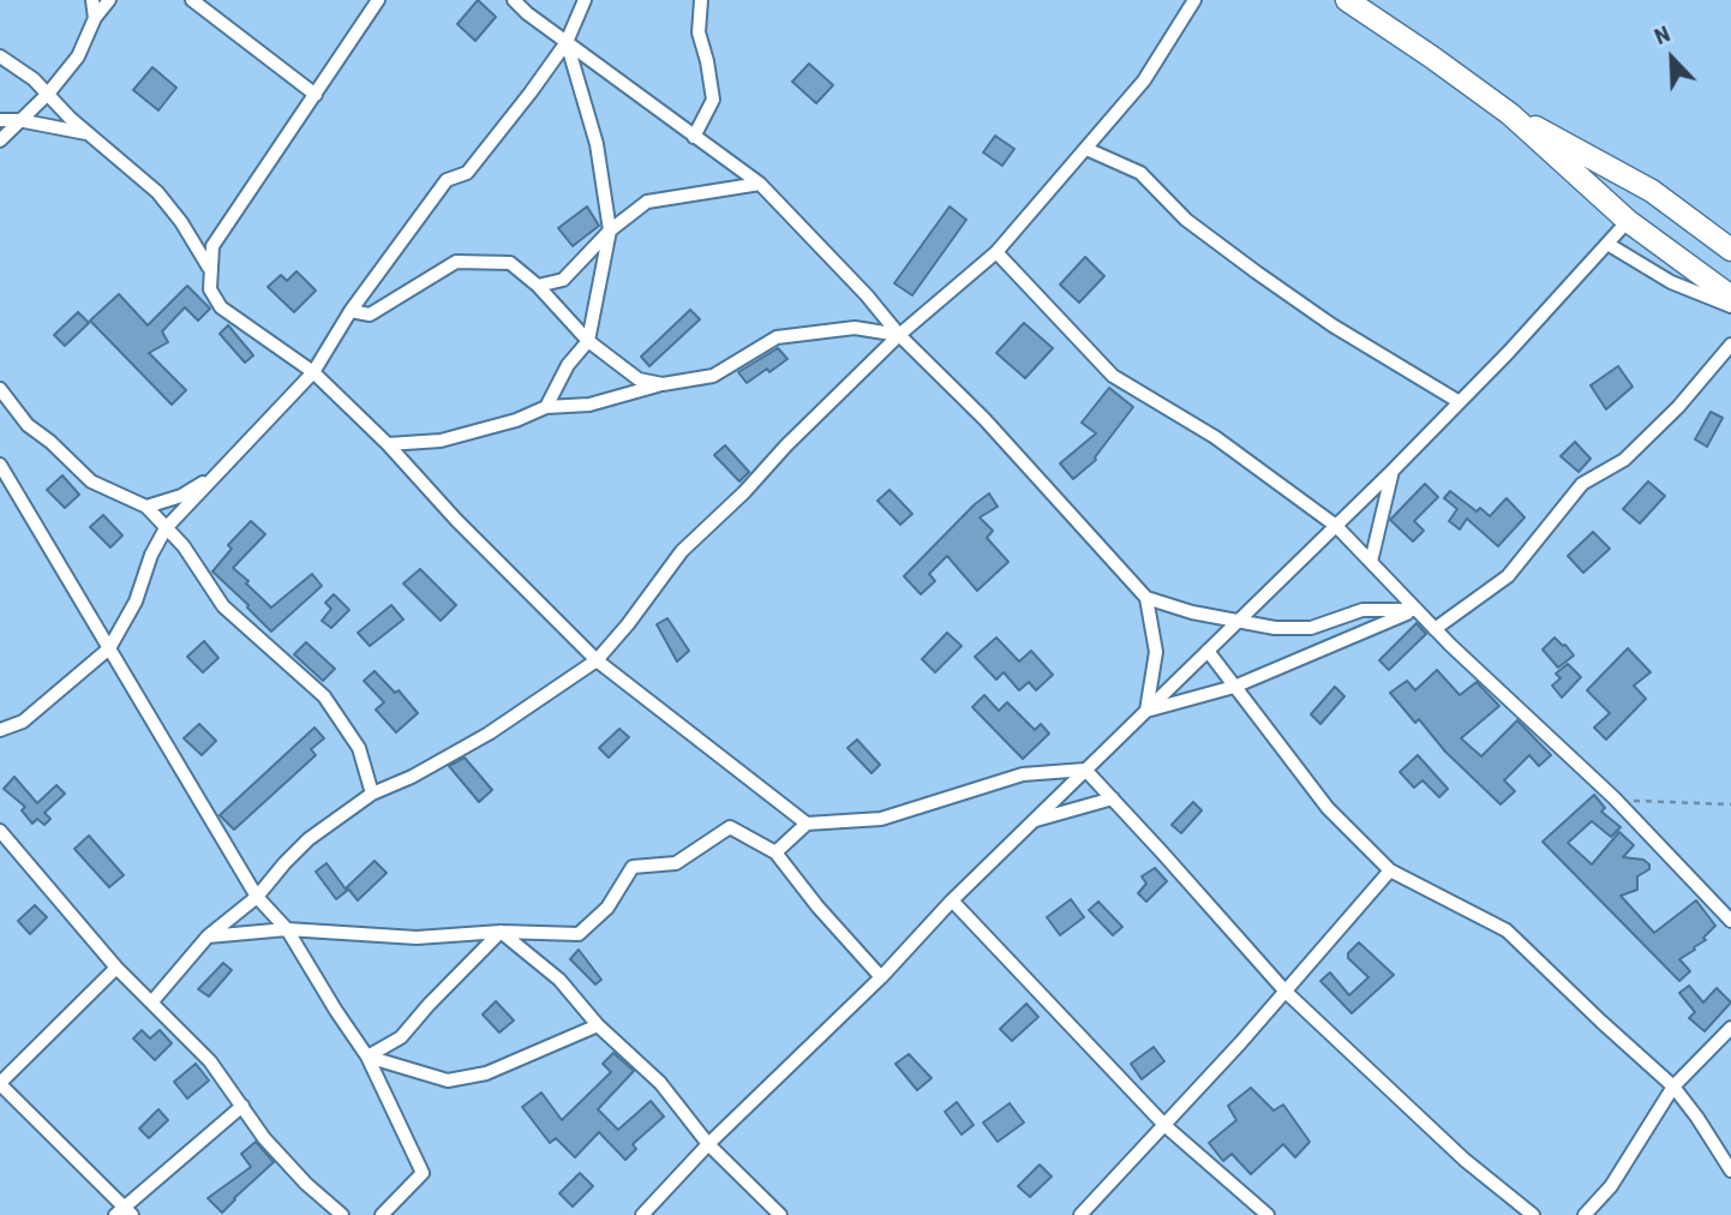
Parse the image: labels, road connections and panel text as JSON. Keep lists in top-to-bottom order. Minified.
{"north":"top left"}
